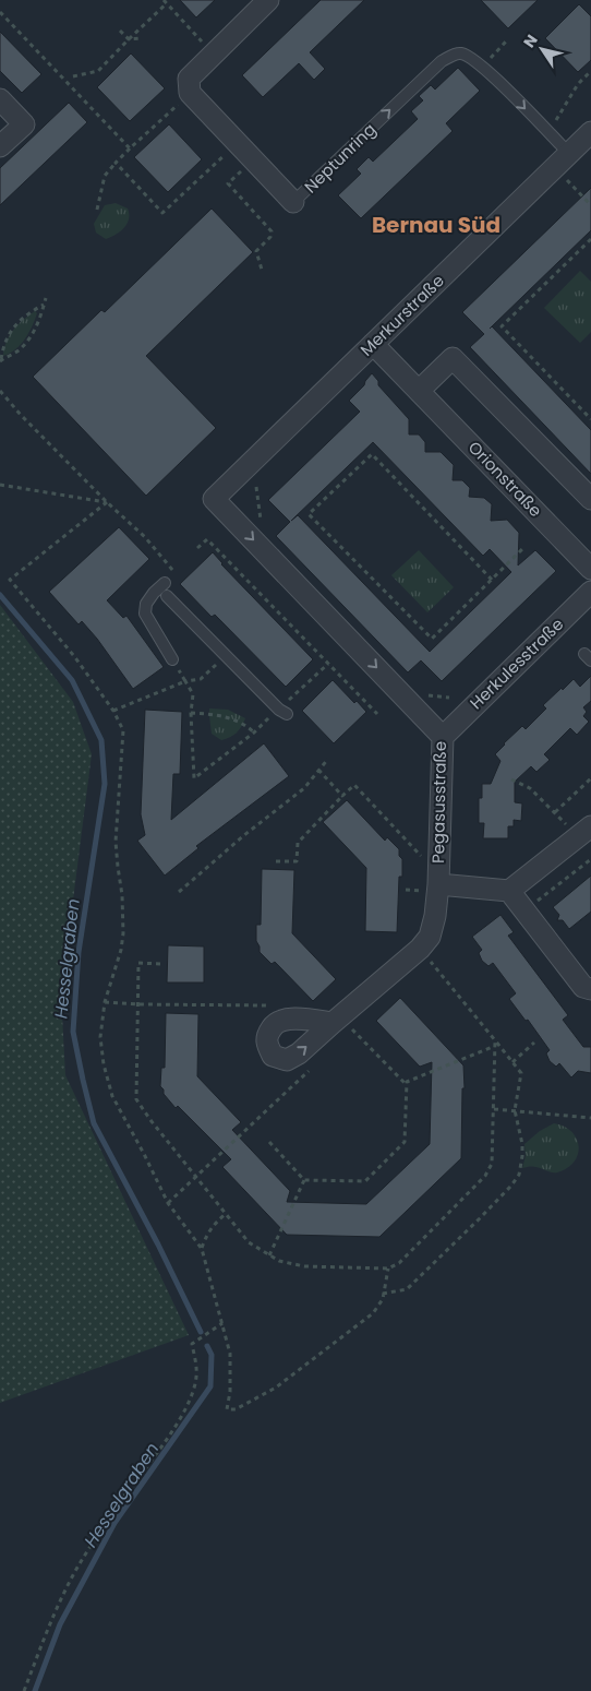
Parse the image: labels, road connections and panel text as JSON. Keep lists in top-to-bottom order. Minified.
{"streets":{"street":["Neptunring","Merkurstraße","Orionstraße","Herkulesstraße","Pegasusstraße"]},"crossings":[["Neptunring","Merkurstraße"],["Merkurstraße","Orionstraße"],["Merkurstraße","Pegasusstraße"],["Herkulesstraße","Pegasusstraße"]],"one_way":["Pegasusstraße"],"districts":["Bernau Süd"],"water":["Hesselgraben"],"north":"top left"}
